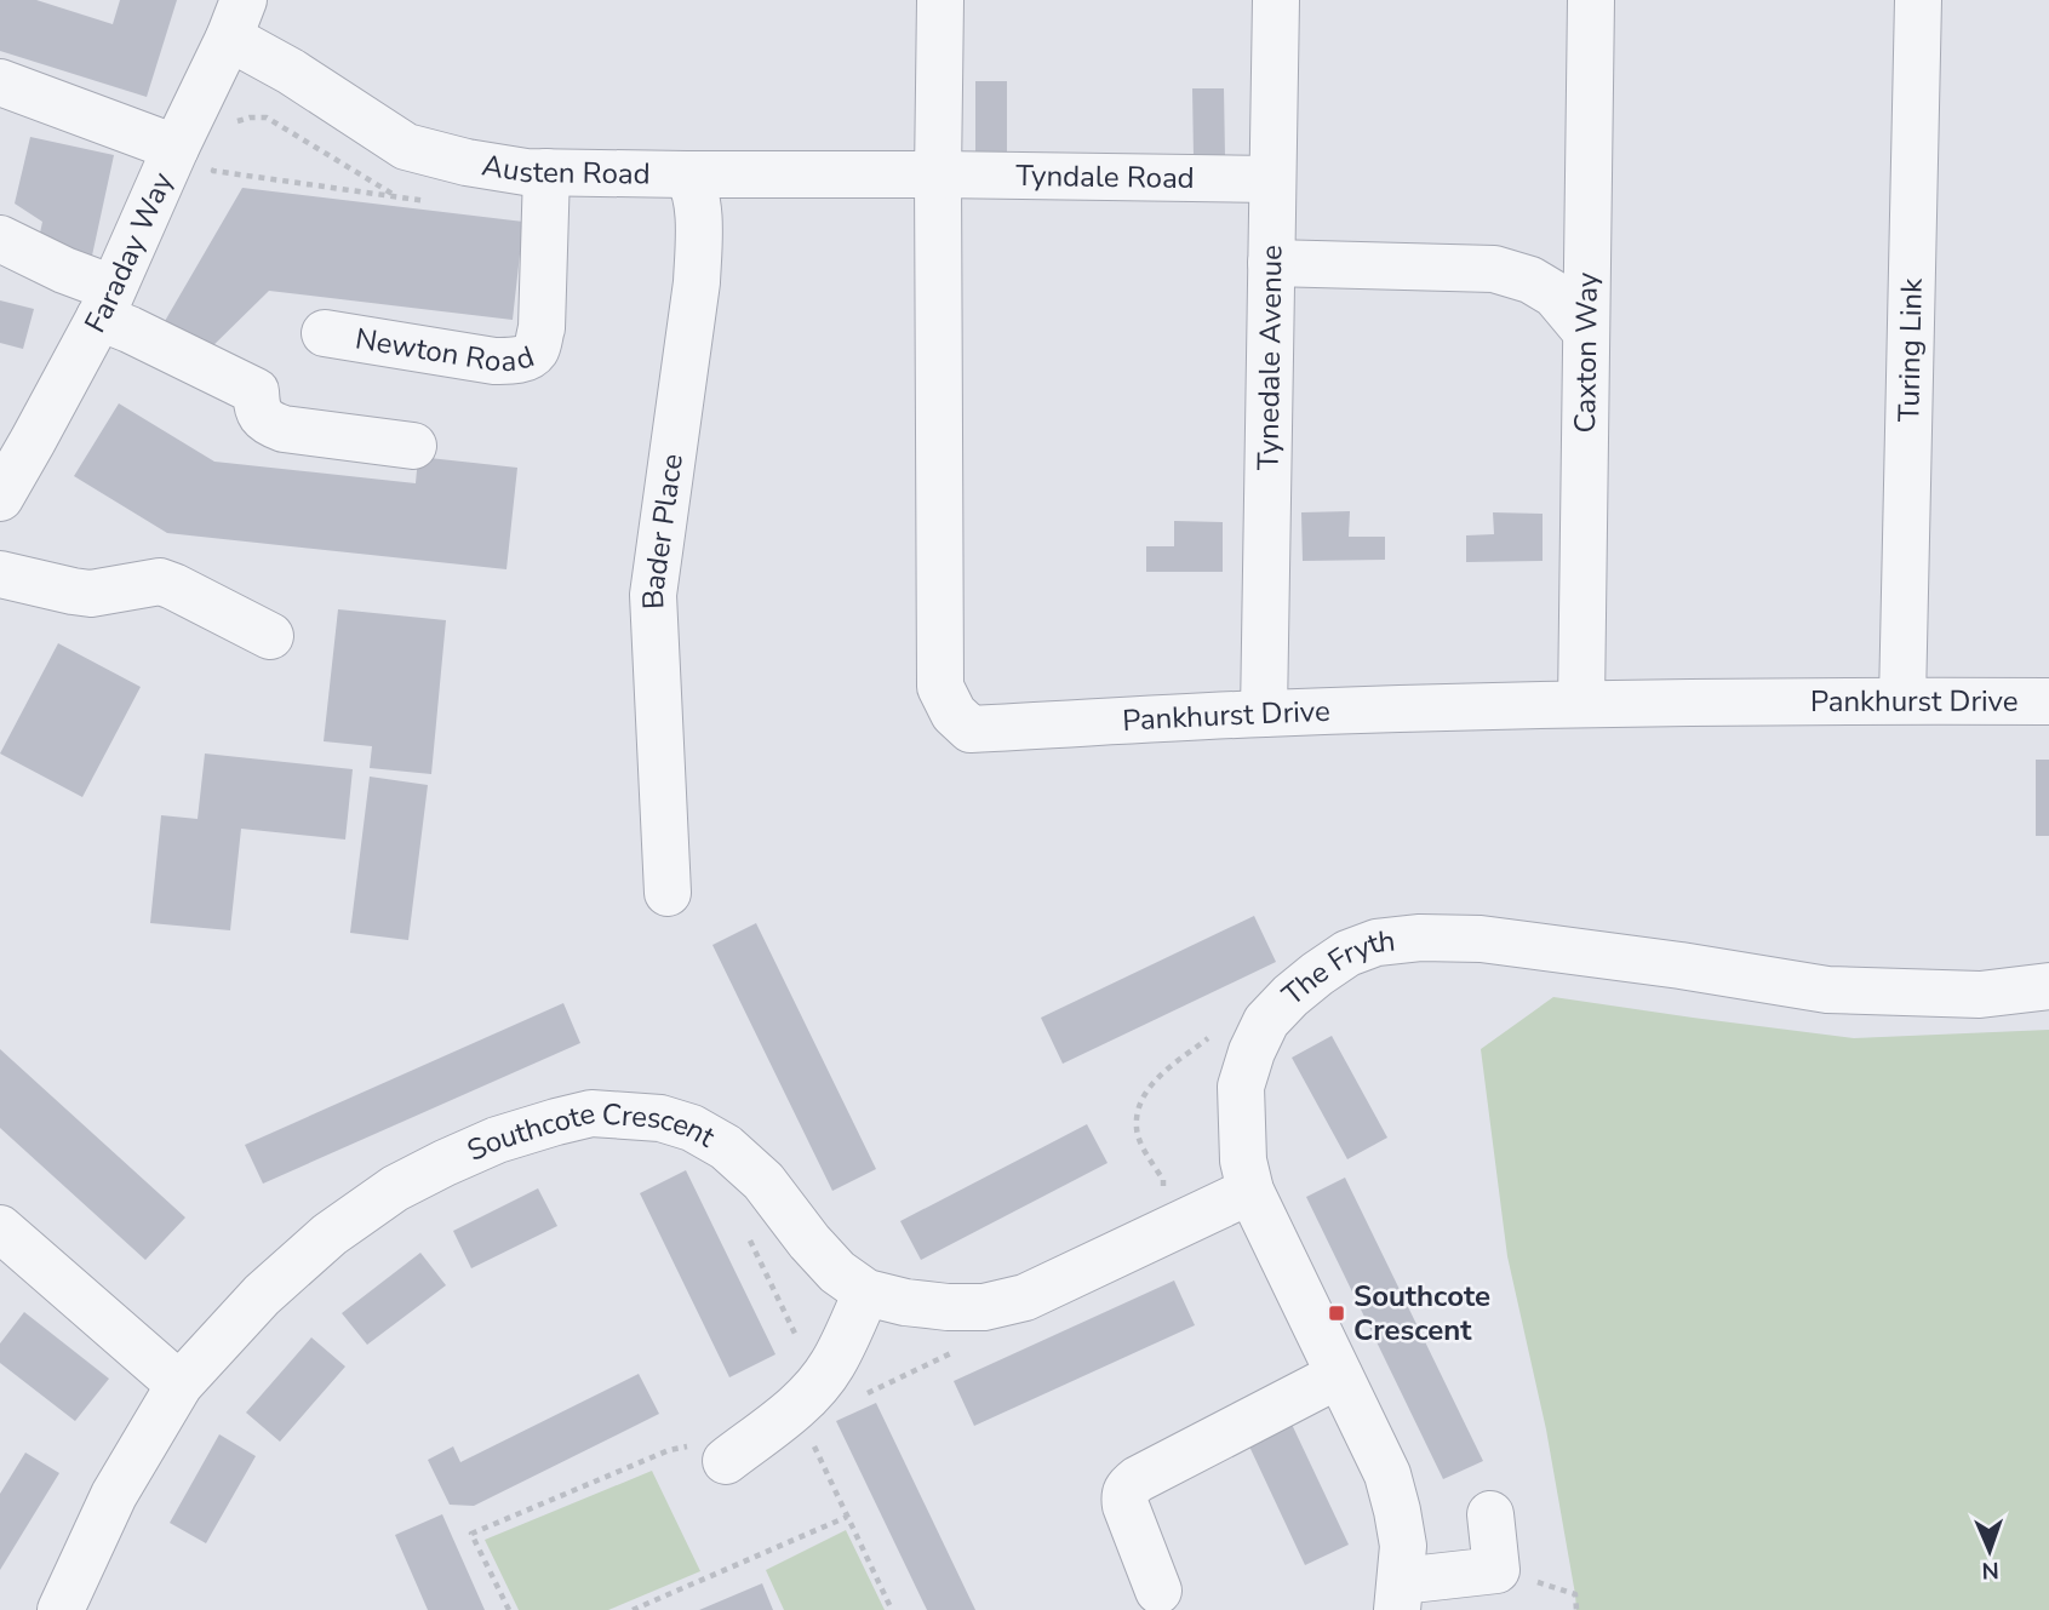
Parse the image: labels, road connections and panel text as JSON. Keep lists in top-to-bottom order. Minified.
{"streets":{"street":["Austen Road","Tyndale Road","Faraday Way","Newton Road","Turing Link","Caxton Way","Tynedale Avenue","Bader Place","Pankhurst Drive","The Fryth","Southcote Crescent"]},"crossings":[["Austen Road","Tyndale Road"],["Austen Road","Faraday Way"],["Austen Road","Newton Road"],["Austen Road","Bader Place"],["Austen Road","Pankhurst Drive"],["Tyndale Road","Tynedale Avenue"],["Tyndale Road","Pankhurst Drive"],["Turing Link","Pankhurst Drive"],["Caxton Way","Pankhurst Drive"],["Tynedale Avenue","Pankhurst Drive"],["The Fryth","Southcote Crescent"]],"places":{"transit":["Southcote Crescent"]},"north":"bottom"}
